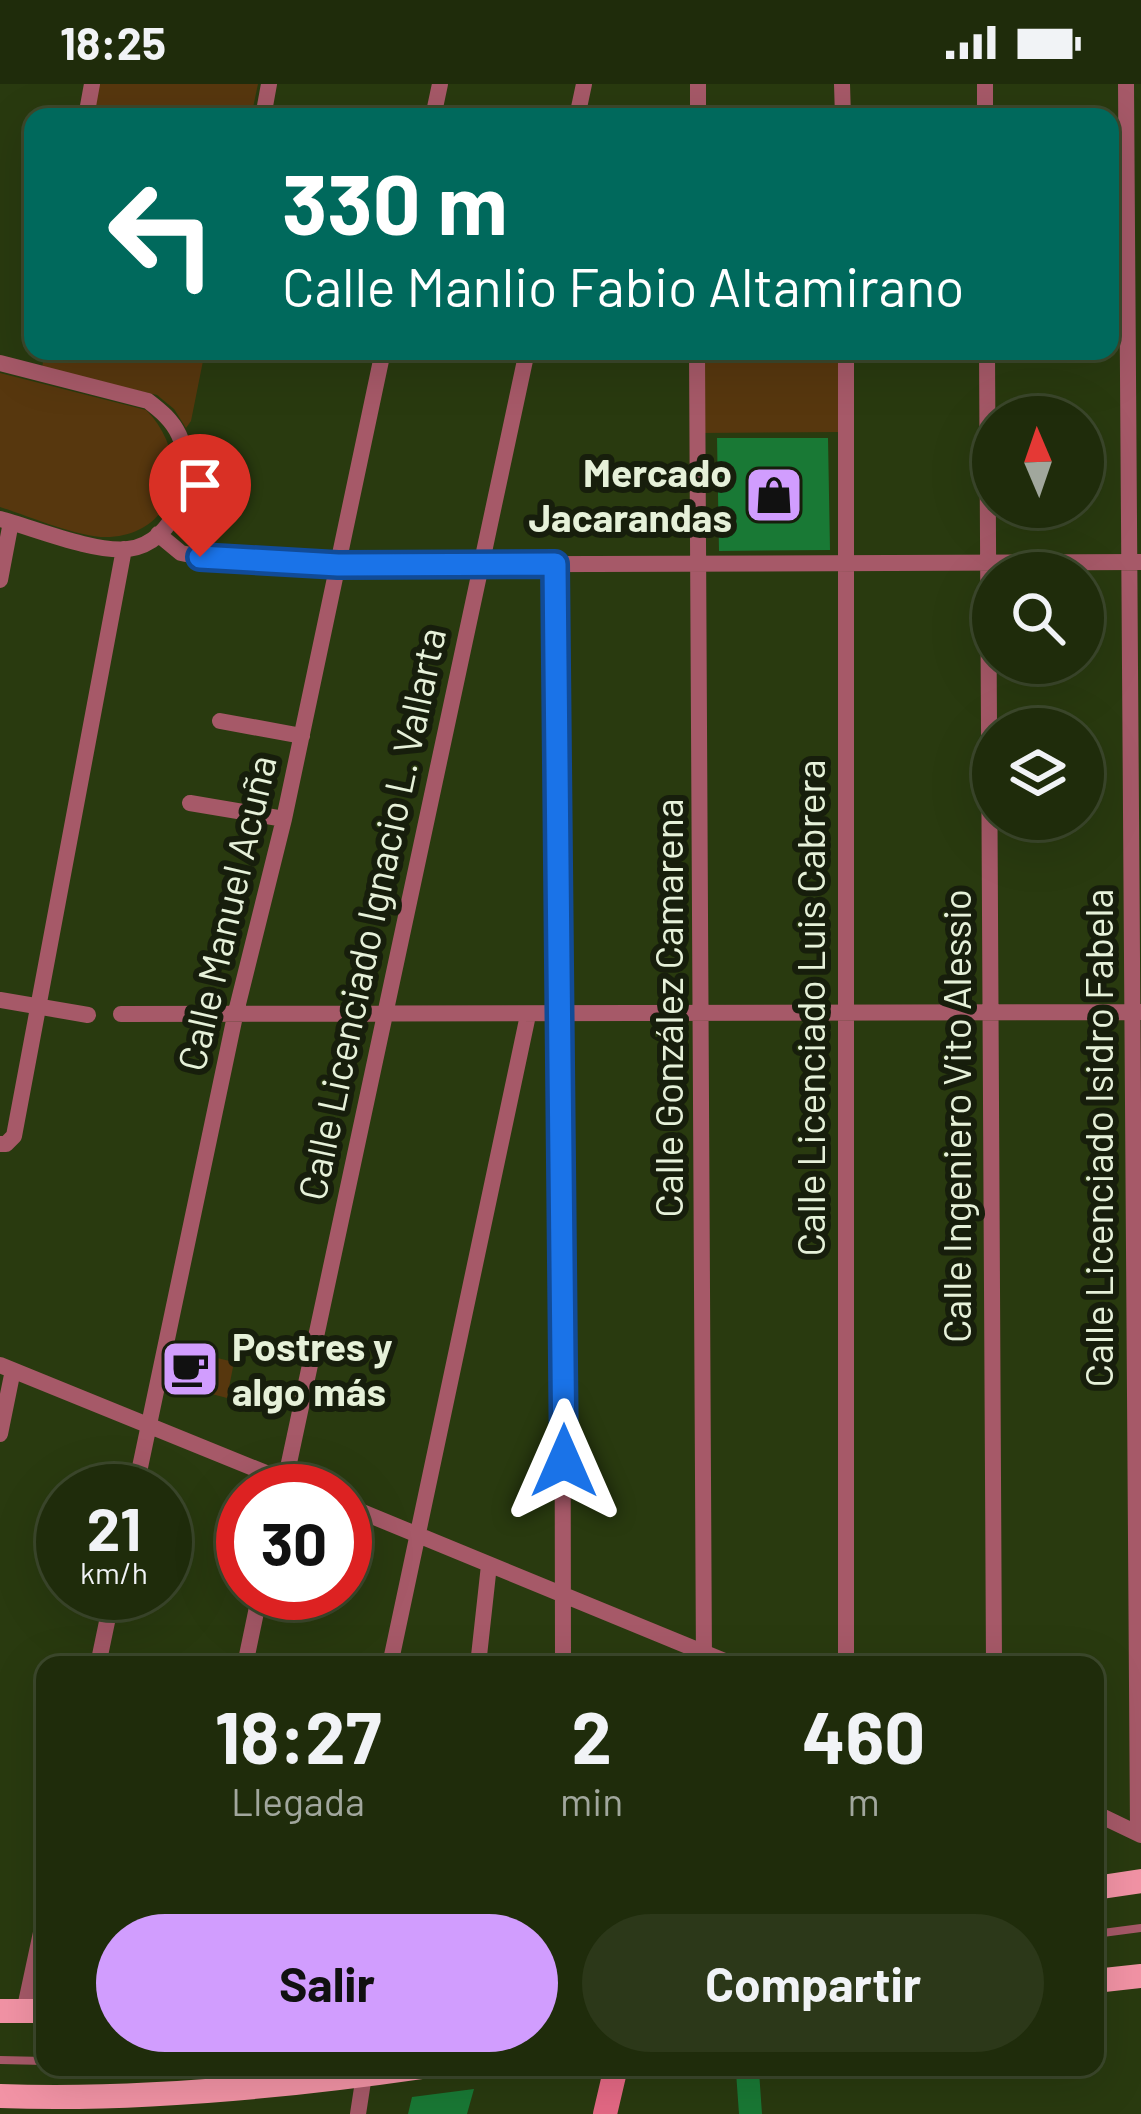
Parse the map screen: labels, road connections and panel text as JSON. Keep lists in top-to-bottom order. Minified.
{"streets":{"street":["Calle Manuel Acuña","Calle Licenciado Ignacio L. Vallarta","Calle González Camarena","Calle Licenciado Luis Cabrera","Calle Ingeniero Vito Alessio","Calle Licenciado Isidro Fabela"]},"places":{"shop":["Mercado Jacarandas"],"cafe":["Postres y algo más"]},"north":"top","page":{"status":"18:25","turn":["330 m","Calle Manlio Fabio Altamirano"],"speed":"21 km/h","limit":"30","eta":["18:27","Llegada","2","min","460","m"],"buttons":["Salir","Compartir"]}}
